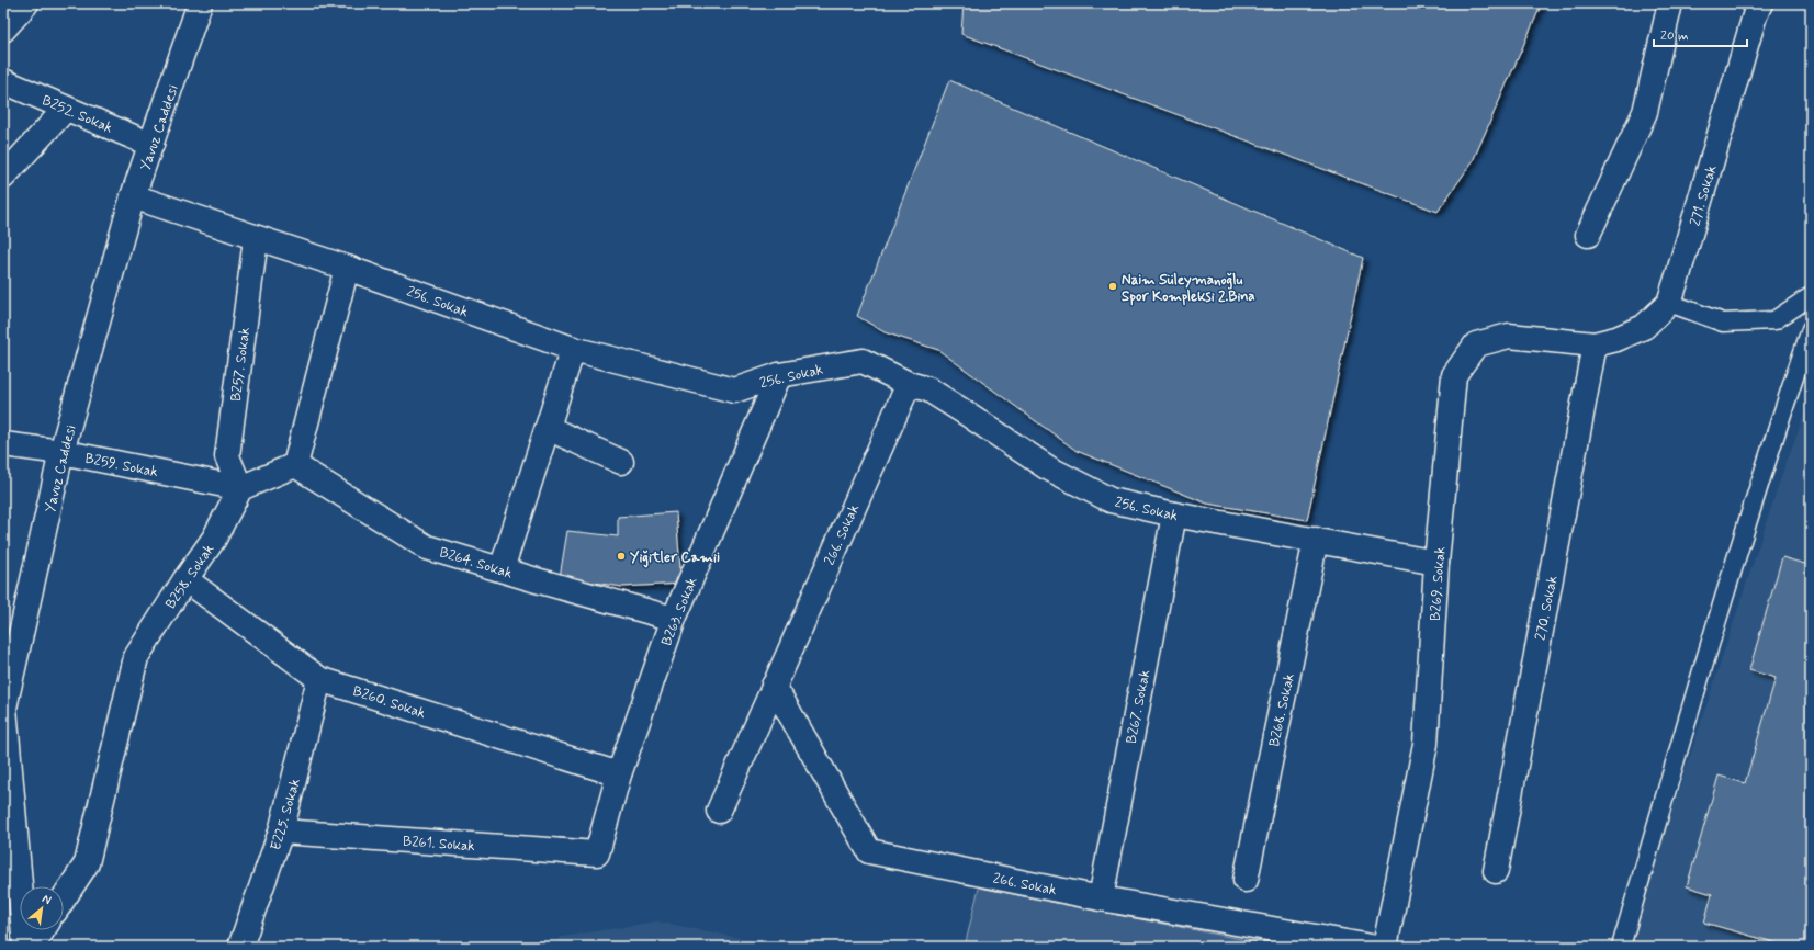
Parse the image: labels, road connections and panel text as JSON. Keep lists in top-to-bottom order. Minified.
{"streets":{"street":["B252. Sokak","Yavuz Caddesi","271. Sokak","256. Sokak","B257. Sokak","B259. Sokak","266. Sokak","B264. Sokak","B258. Sokak","B269. Sokak","270. Sokak","B263. Sokak","B260. Sokak","B267. Sokak","B268. Sokak","E225. Sokak","B261. Sokak"]},"crossings":[["B252. Sokak","Yavuz Caddesi"],["Yavuz Caddesi","256. Sokak"],["Yavuz Caddesi","B259. Sokak"],["271. Sokak","B269. Sokak"],["271. Sokak","270. Sokak"],["256. Sokak","B257. Sokak"],["256. Sokak","266. Sokak"],["256. Sokak","B269. Sokak"],["256. Sokak","B263. Sokak"],["256. Sokak","B267. Sokak"],["256. Sokak","B268. Sokak"],["B257. Sokak","B259. Sokak"],["B257. Sokak","B258. Sokak"],["B259. Sokak","B258. Sokak"],["266. Sokak","B267. Sokak"],["B264. Sokak","B263. Sokak"],["B258. Sokak","B260. Sokak"],["B269. Sokak","270. Sokak"],["B263. Sokak","B260. Sokak"],["B263. Sokak","B261. Sokak"],["B260. Sokak","E225. Sokak"],["E225. Sokak","B261. Sokak"]],"places":["Naim Süleymanoğlu Spor Kompleksi 2.Bina","Yiğitler Camii"],"scale_bar":"20 m","north":"top right"}
